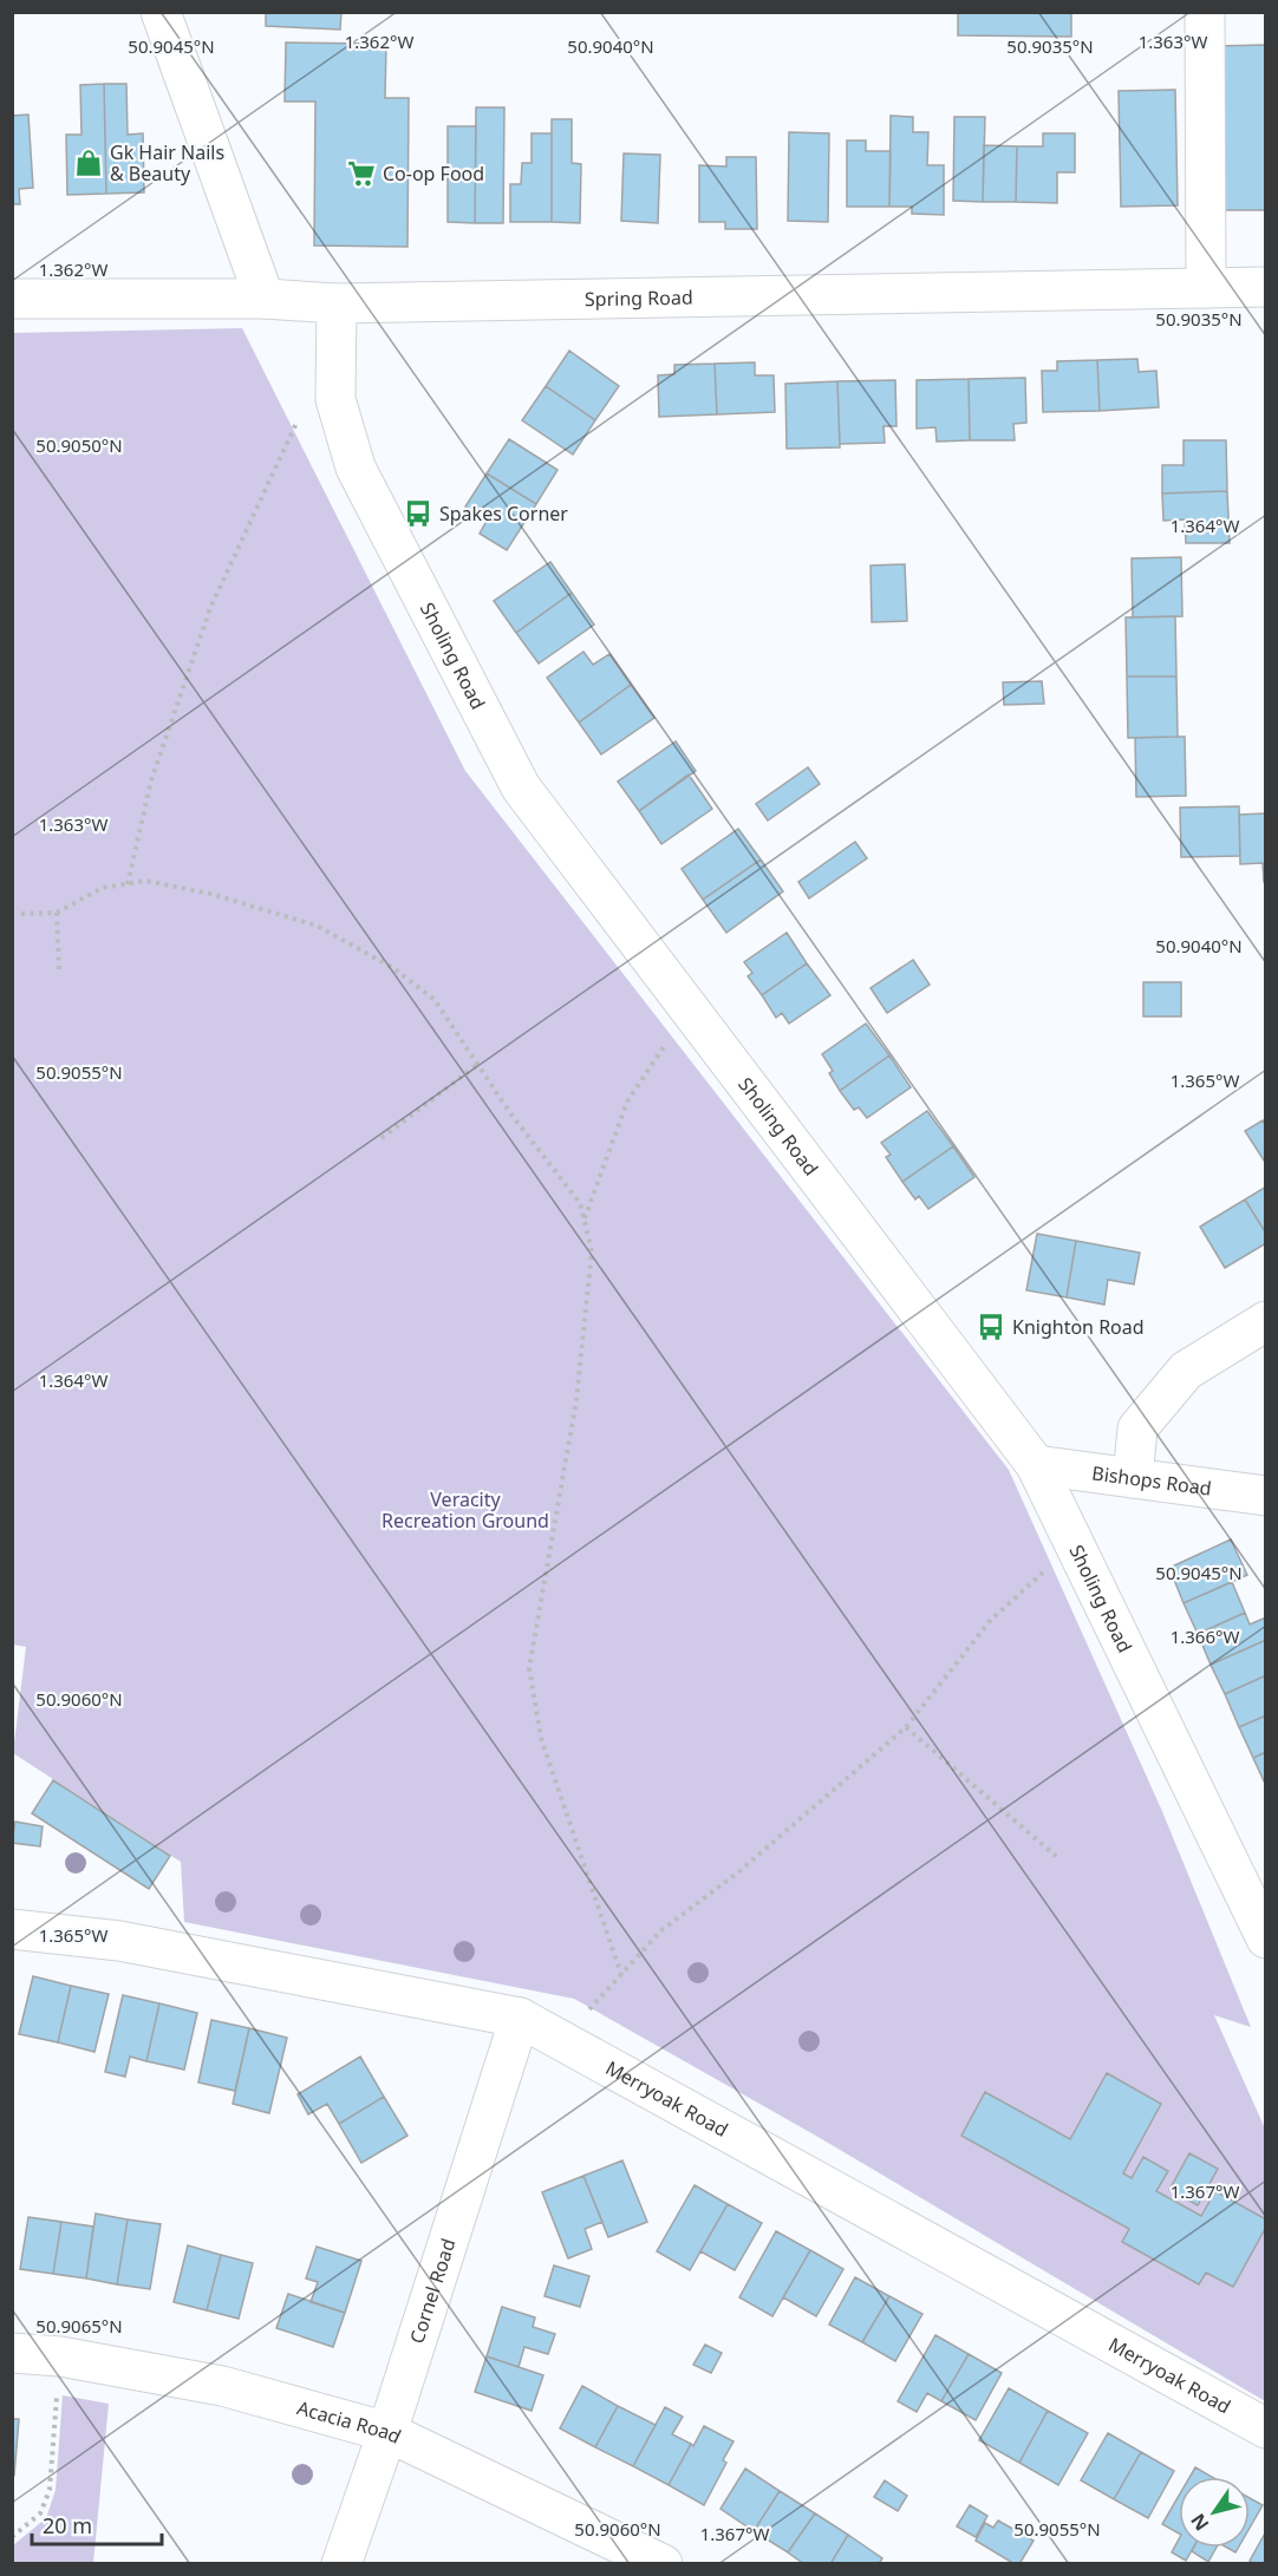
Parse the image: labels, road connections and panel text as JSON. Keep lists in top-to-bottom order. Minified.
{"streets":{"street":["Spring Road","Sholing Road","Bishops Road","Merryoak Road","Cornel Road","Acacia Road"]},"crossings":[["Spring Road","Sholing Road"],["Sholing Road","Bishops Road"],["Merryoak Road","Cornel Road"],["Cornel Road","Acacia Road"]],"parks":["Veracity Recreation Ground"],"places":{"shop":["Gk Hair Nails & Beauty"],"supermarket":["Co-op Food"],"bus stop":["Spakes Corner","Knighton Road"]},"scale_bar":"20 m","north":"bottom left","coordinates":["1.362°W","1.363°W","50.9045°N","50.9040°N","50.9035°N","50.9050°N","1.364°W","50.9055°N","1.365°W","1.366°W","50.9060°N","1.367°W","50.9065°N"]}
